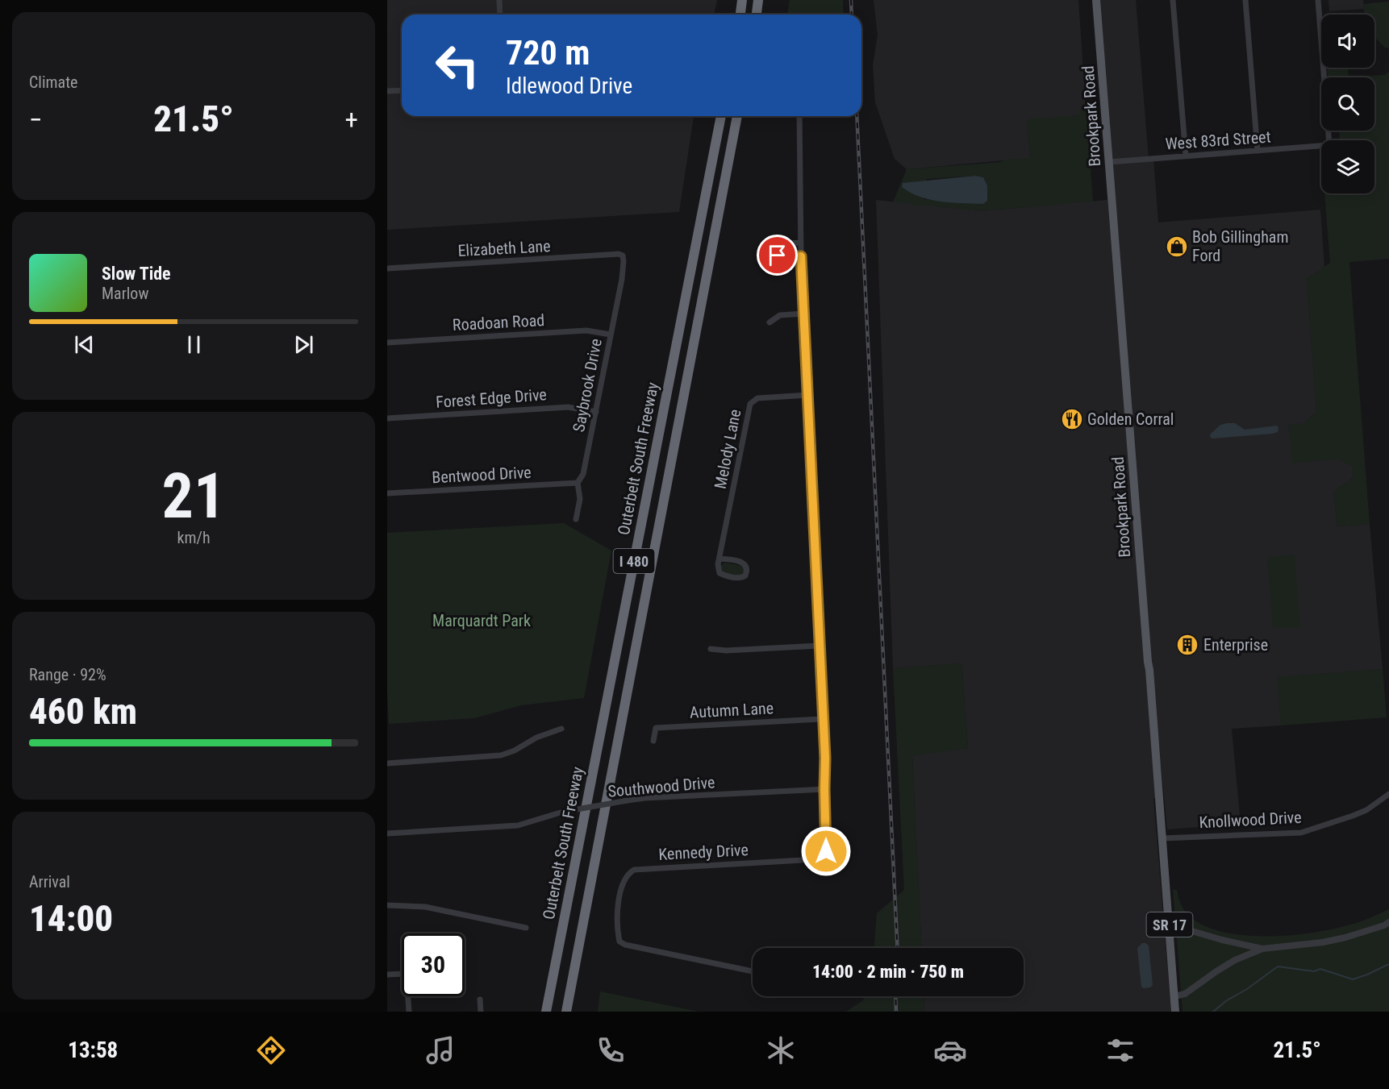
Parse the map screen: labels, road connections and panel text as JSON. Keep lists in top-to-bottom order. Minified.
{"streets":{"highway":["Outerbelt South Freeway","I 480"],"main road":["Brookpark Road","SR 17"],"street":["West 83rd Street","Elizabeth Lane","Roadoan Road","Saybrook Drive","Forest Edge Drive","Melody Lane","Bentwood Drive","Autumn Lane","Southwood Drive","Knollwood Drive","Kennedy Drive"]},"crossings":[["Brookpark Road","West 83rd Street"],["Brookpark Road","Knollwood Drive"],["Elizabeth Lane","Saybrook Drive"],["Roadoan Road","Saybrook Drive"],["Saybrook Drive","Forest Edge Drive"],["Saybrook Drive","Bentwood Drive"],["Southwood Drive","Kennedy Drive"]],"parks":["Marquardt Park"],"places":{"shop":["Bob Gillingham Ford"],"restaurant":["Golden Corral"],"building":["Enterprise"]},"page":{"tile":["Climate",["21","km/h"],["Range · 92%","460 km"],["Arrival","14:00"]],"turn":["720 m","Idlewood Drive"],"heat":["−","21.5°","+"],"song":["Slow Tide","Marlow"],"limit":"30","trip":"14:00 · 2 min · 750 m","tabs":["13:58","21.5°"]}}
